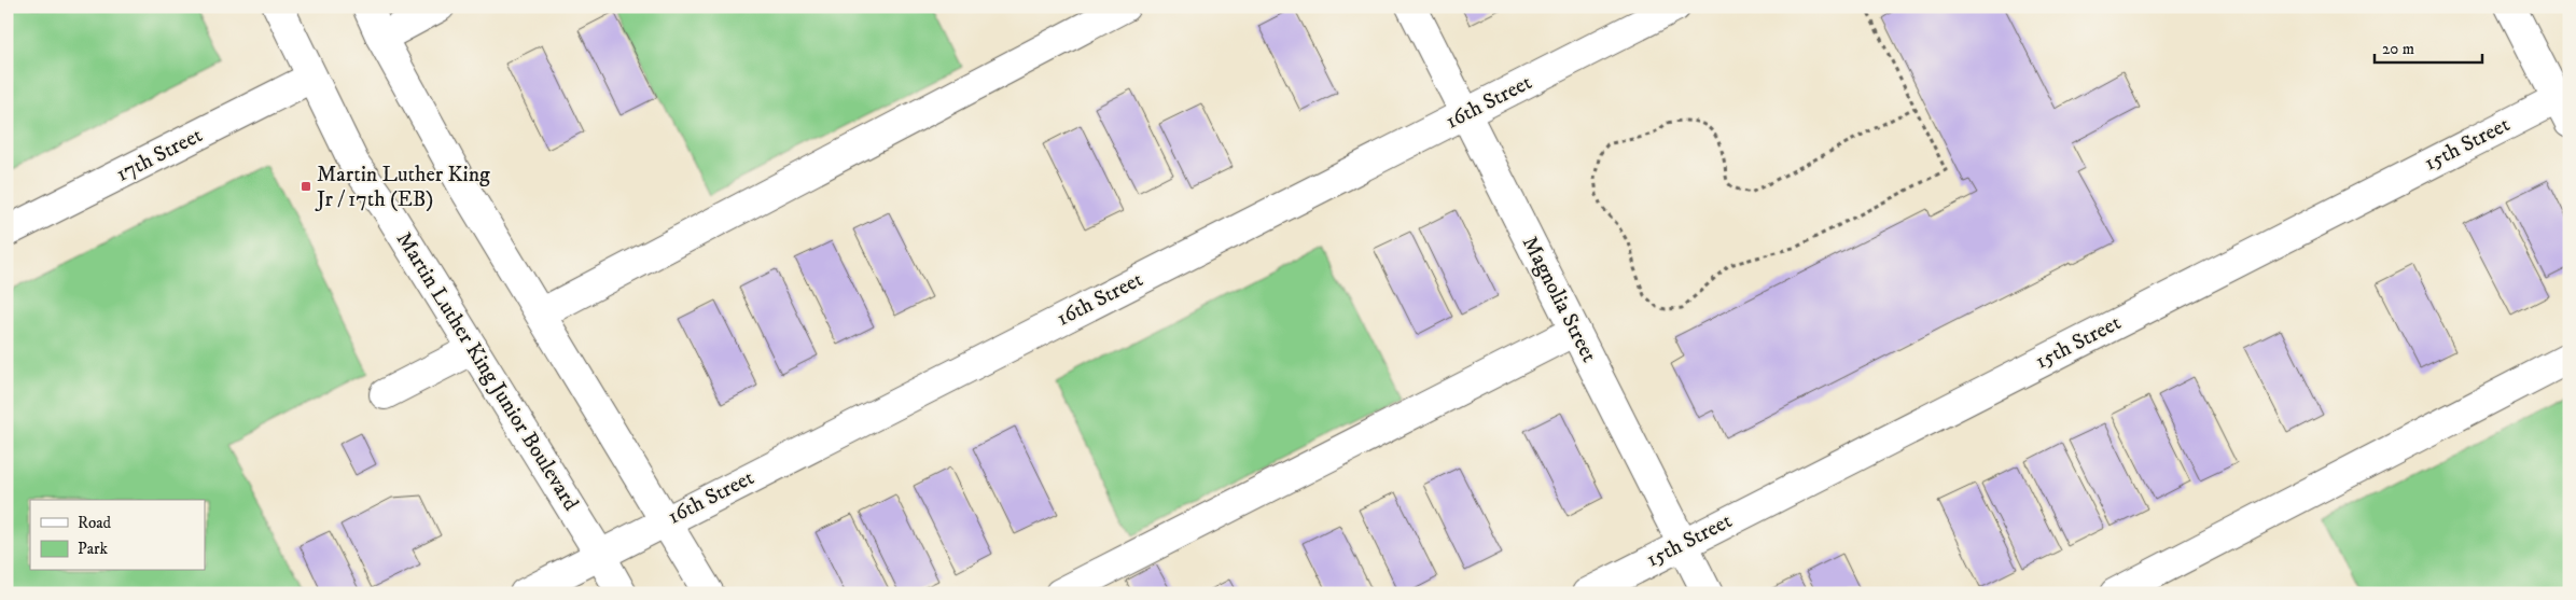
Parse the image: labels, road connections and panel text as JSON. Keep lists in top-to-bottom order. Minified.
{"streets":{"street":["16th Street","15th Street","17th Street","Magnolia Street","Martin Luther King Junior Boulevard"]},"crossings":[["16th Street","Magnolia Street"],["16th Street","Martin Luther King Junior Boulevard"],["15th Street","Magnolia Street"],["17th Street","Martin Luther King Junior Boulevard"]],"places":{"transit":["Martin Luther King Jr / 17th (EB)"]},"legend":["Road","Park"],"scale_bar":"20 m"}
